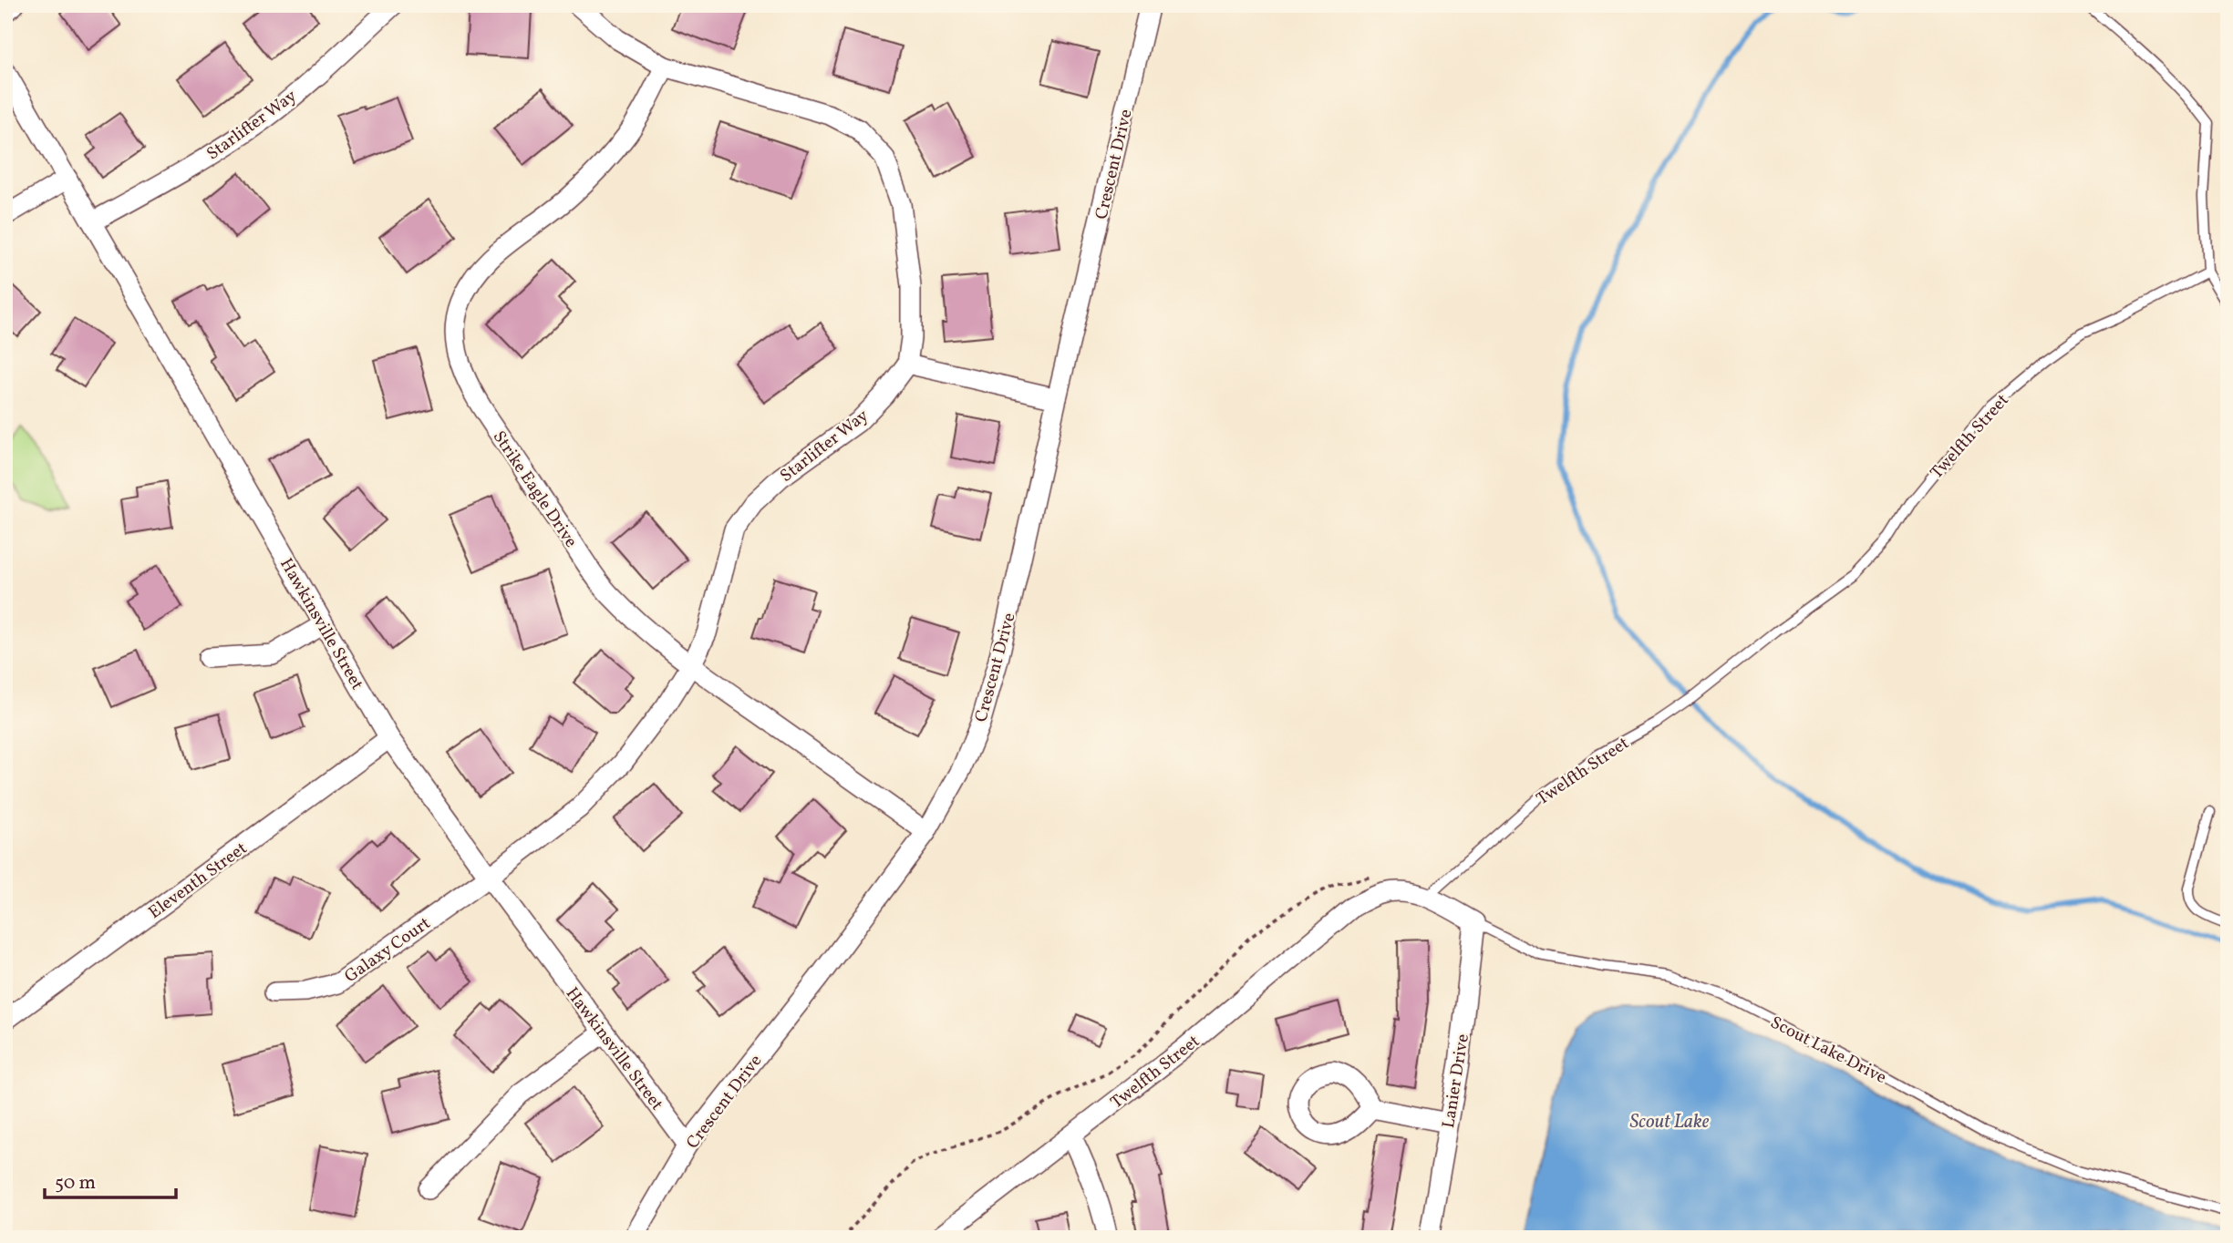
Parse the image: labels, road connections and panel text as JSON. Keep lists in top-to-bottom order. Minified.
{"streets":{"street":["Starlifter Way","Crescent Drive","Twelfth Street","Strike Eagle Drive","Hawkinsville Street","Eleventh Street","Galaxy Court","Scout Lake Drive","Lanier Drive"]},"crossings":[["Starlifter Way","Strike Eagle Drive"],["Starlifter Way","Hawkinsville Street"],["Starlifter Way","Galaxy Court"],["Crescent Drive","Strike Eagle Drive"],["Crescent Drive","Hawkinsville Street"],["Twelfth Street","Scout Lake Drive"],["Hawkinsville Street","Eleventh Street"],["Hawkinsville Street","Galaxy Court"],["Scout Lake Drive","Lanier Drive"]],"water":["Scout Lake"],"scale_bar":"50 m"}
